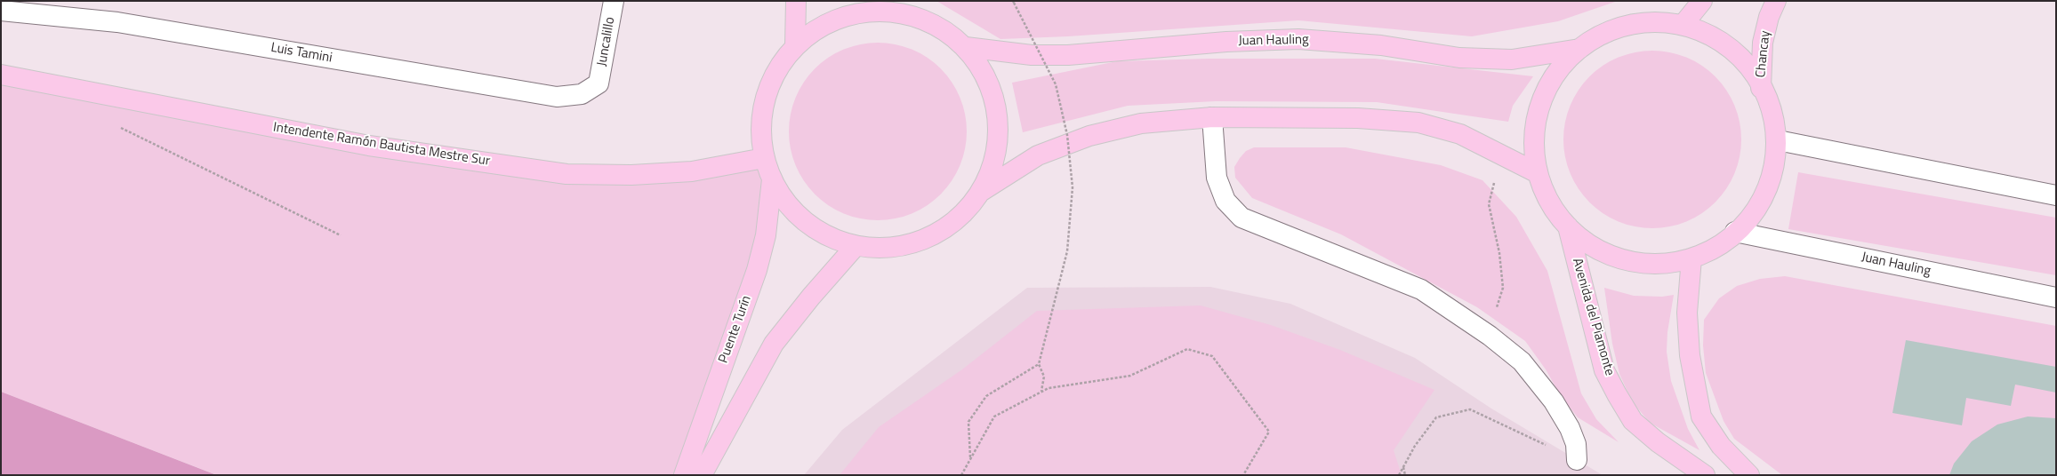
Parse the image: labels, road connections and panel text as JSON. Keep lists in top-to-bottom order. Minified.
{"streets":{"main road":["Juan Hauling","Chancay","Intendente Ramón Bautista Mestre Sur","Avenida del Piamonte","Puente Turín"],"street":["Juncalillo","Luis Tamini"]},"crossings":[["Juncalillo","Luis Tamini"]]}
